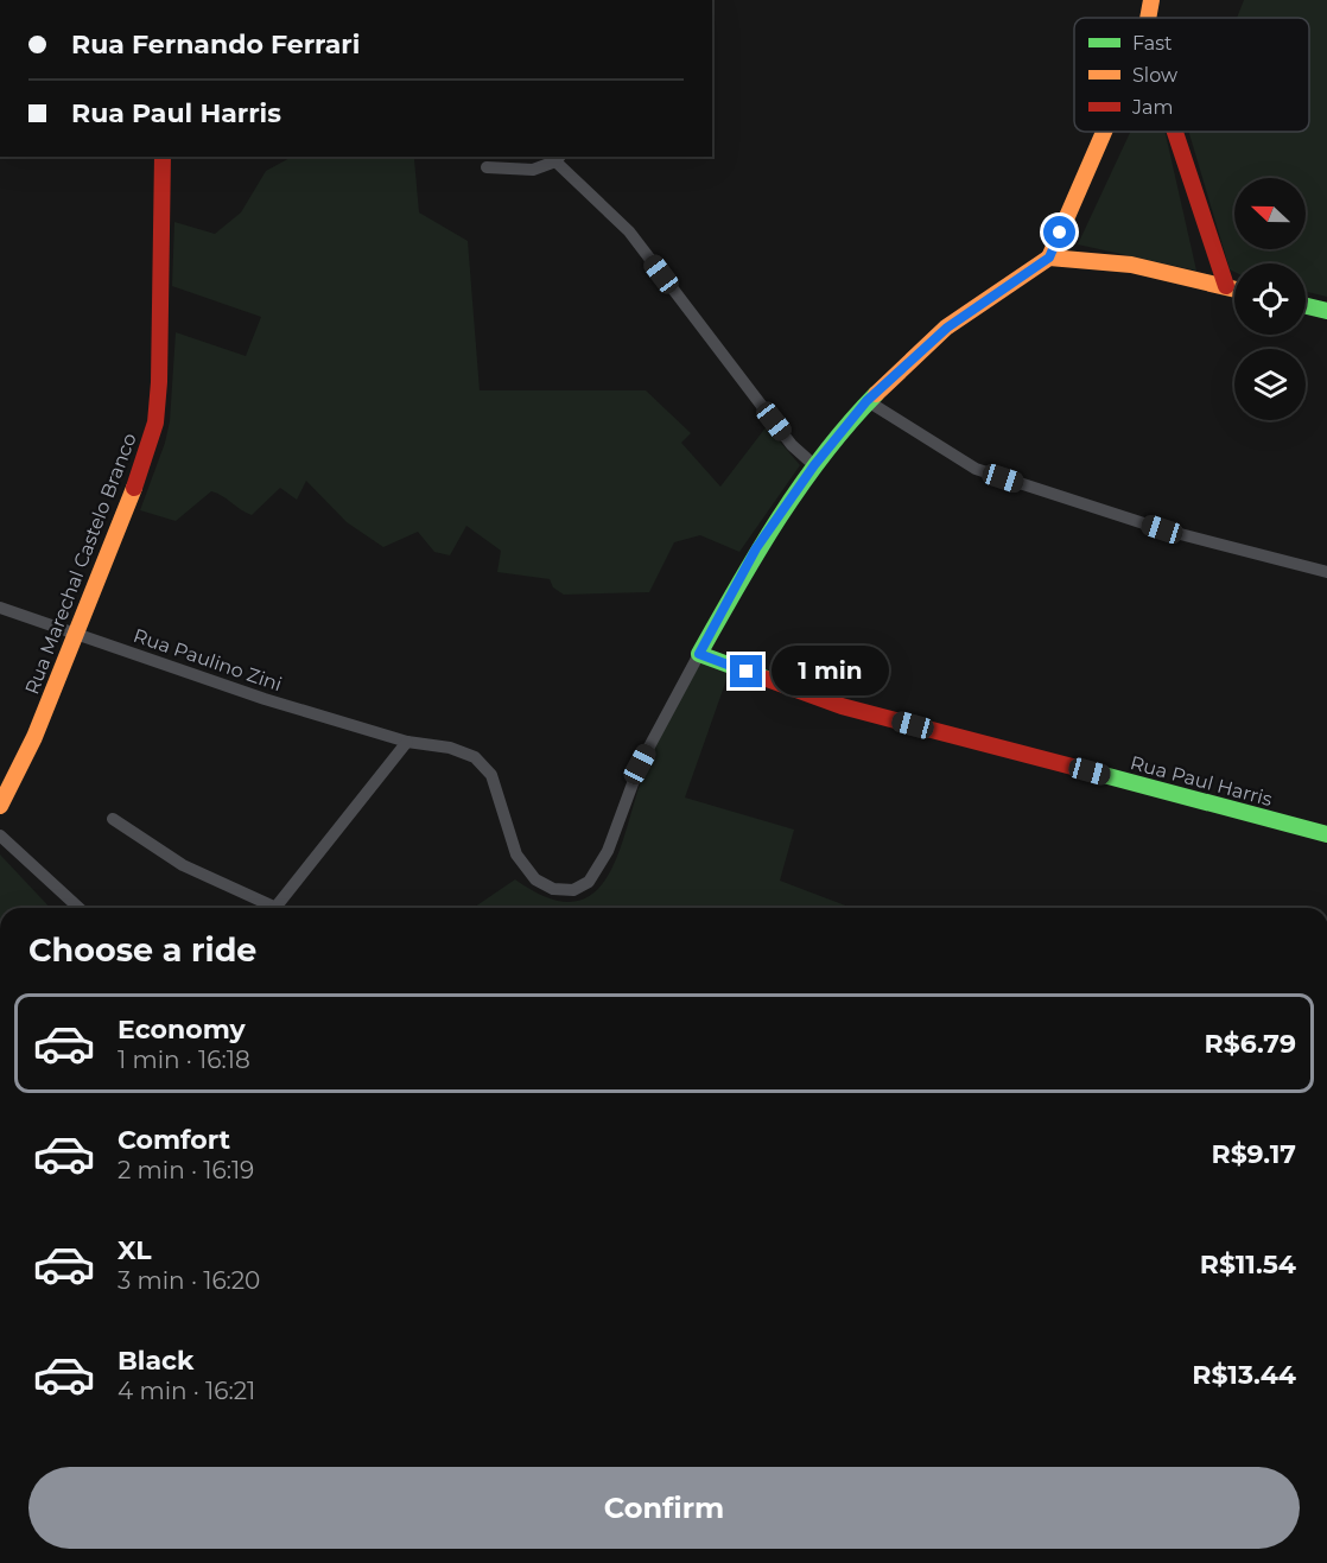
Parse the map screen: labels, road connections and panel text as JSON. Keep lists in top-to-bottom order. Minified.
{"streets":{"street":["Rua Marechal Castelo Branco","Rua Paulino Zini","Rua Paul Harris"]},"crossings":[["Rua Marechal Castelo Branco","Rua Paulino Zini"],["Rua Paulino Zini","Rua Paul Harris"]],"legend":["Fast","Slow","Jam"],"north":"left","page":{"banner":["Rua Fernando Ferrari","Rua Paul Harris"],"bubble":"1 min","heading":"Choose a ride","list":[{"name":"Economy","note":"1 min · 16:18","value":"R$6.79"},{"name":"Comfort","note":"2 min · 16:19","value":"R$9.17"},{"name":"XL","note":"3 min · 16:20","value":"R$11.54"},{"name":"Black","note":"4 min · 16:21","value":"R$13.44"}],"buttons":"Confirm"}}
